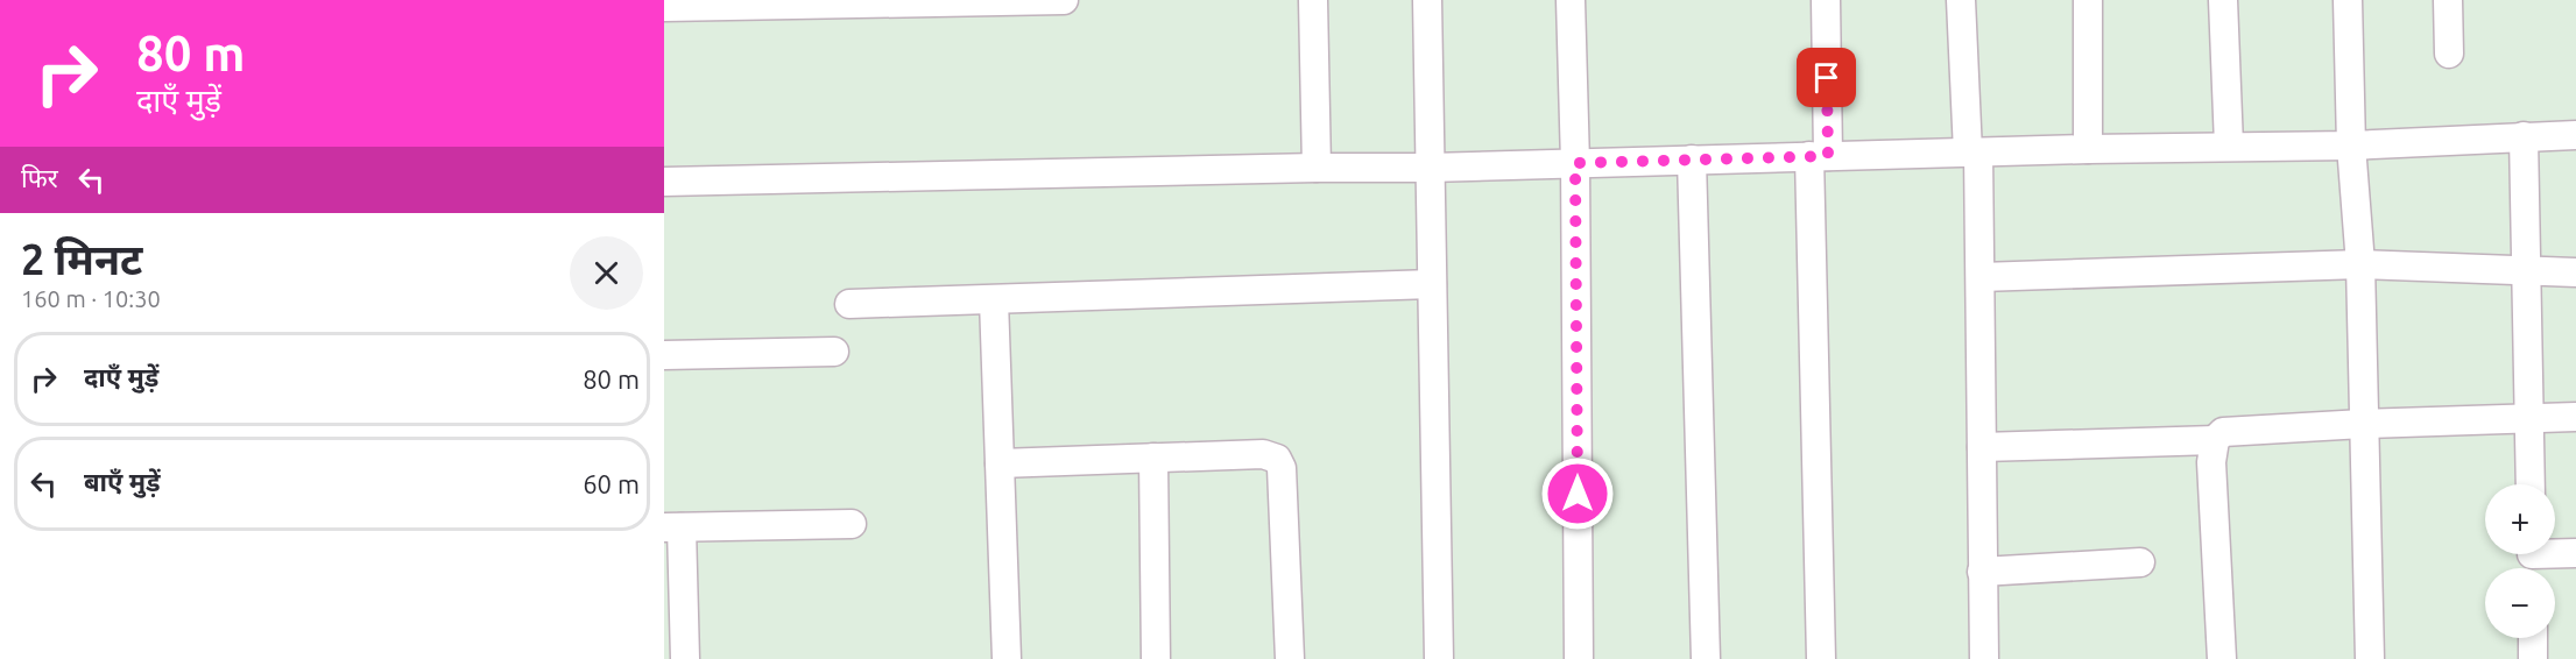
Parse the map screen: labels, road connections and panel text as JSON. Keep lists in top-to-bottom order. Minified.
{"page":{"turn":["80 m","दाएँ मुड़ें"],"then":"फिर","heading":["2 मिनट","160 m · 10:30"],"list":[{"name":"दाएँ मुड़ें","value":"80 m"},{"name":"बाएँ मुड़ें","value":"60 m"}],"map_buttons":["+","−"]}}
